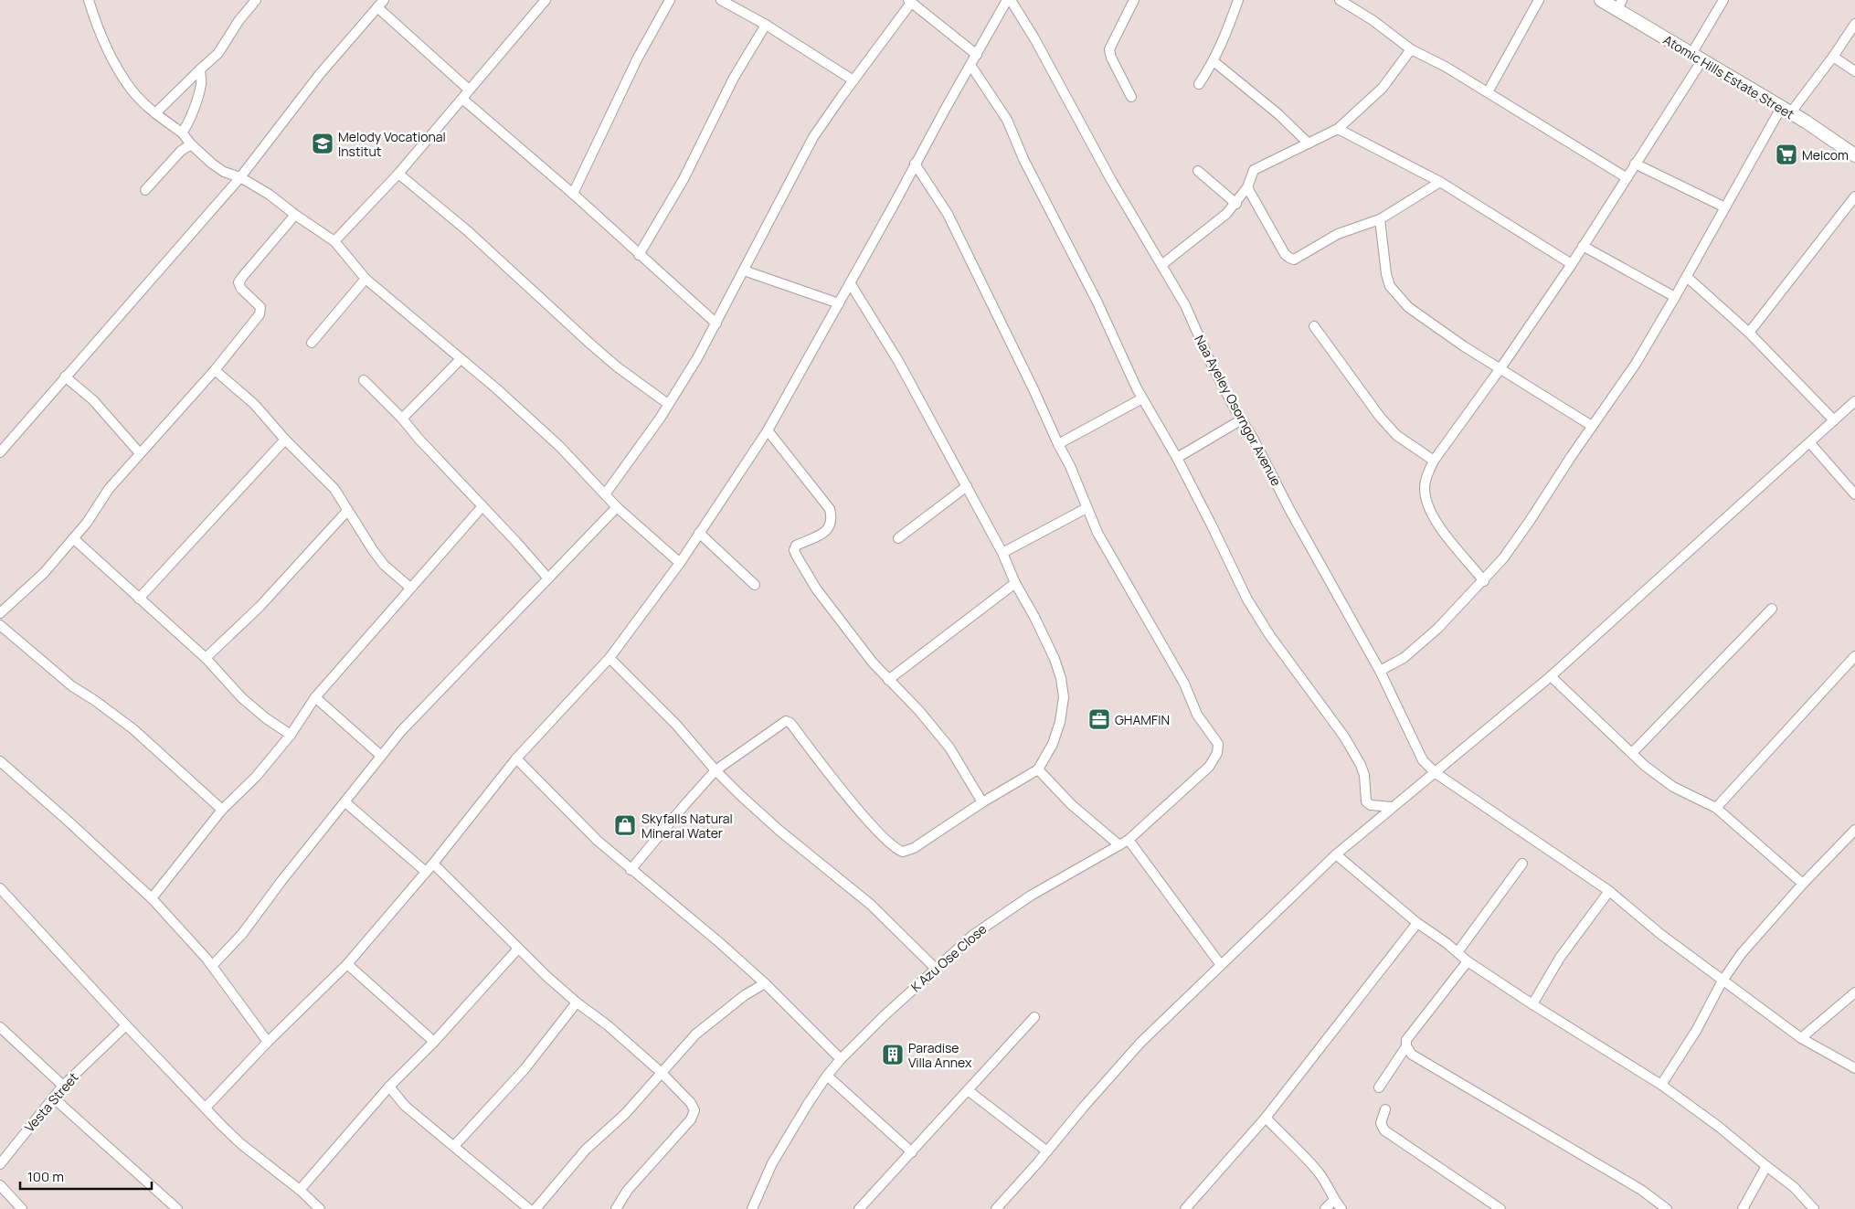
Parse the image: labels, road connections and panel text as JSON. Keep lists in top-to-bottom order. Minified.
{"streets":{"street":["Atomic Hills Estate Street","Naa Ayeley Osorngor Avenue","K Azu Ose Close","Vesta Street"]},"places":{"school or university":["Melody Vocational Institut"],"supermarket":["Melcom"],"office":["GHAMFIN"],"shop":["Skyfalls Natural Mineral Water"],"building":["Paradise Villa Annex"]},"scale_bar":"100 m"}
